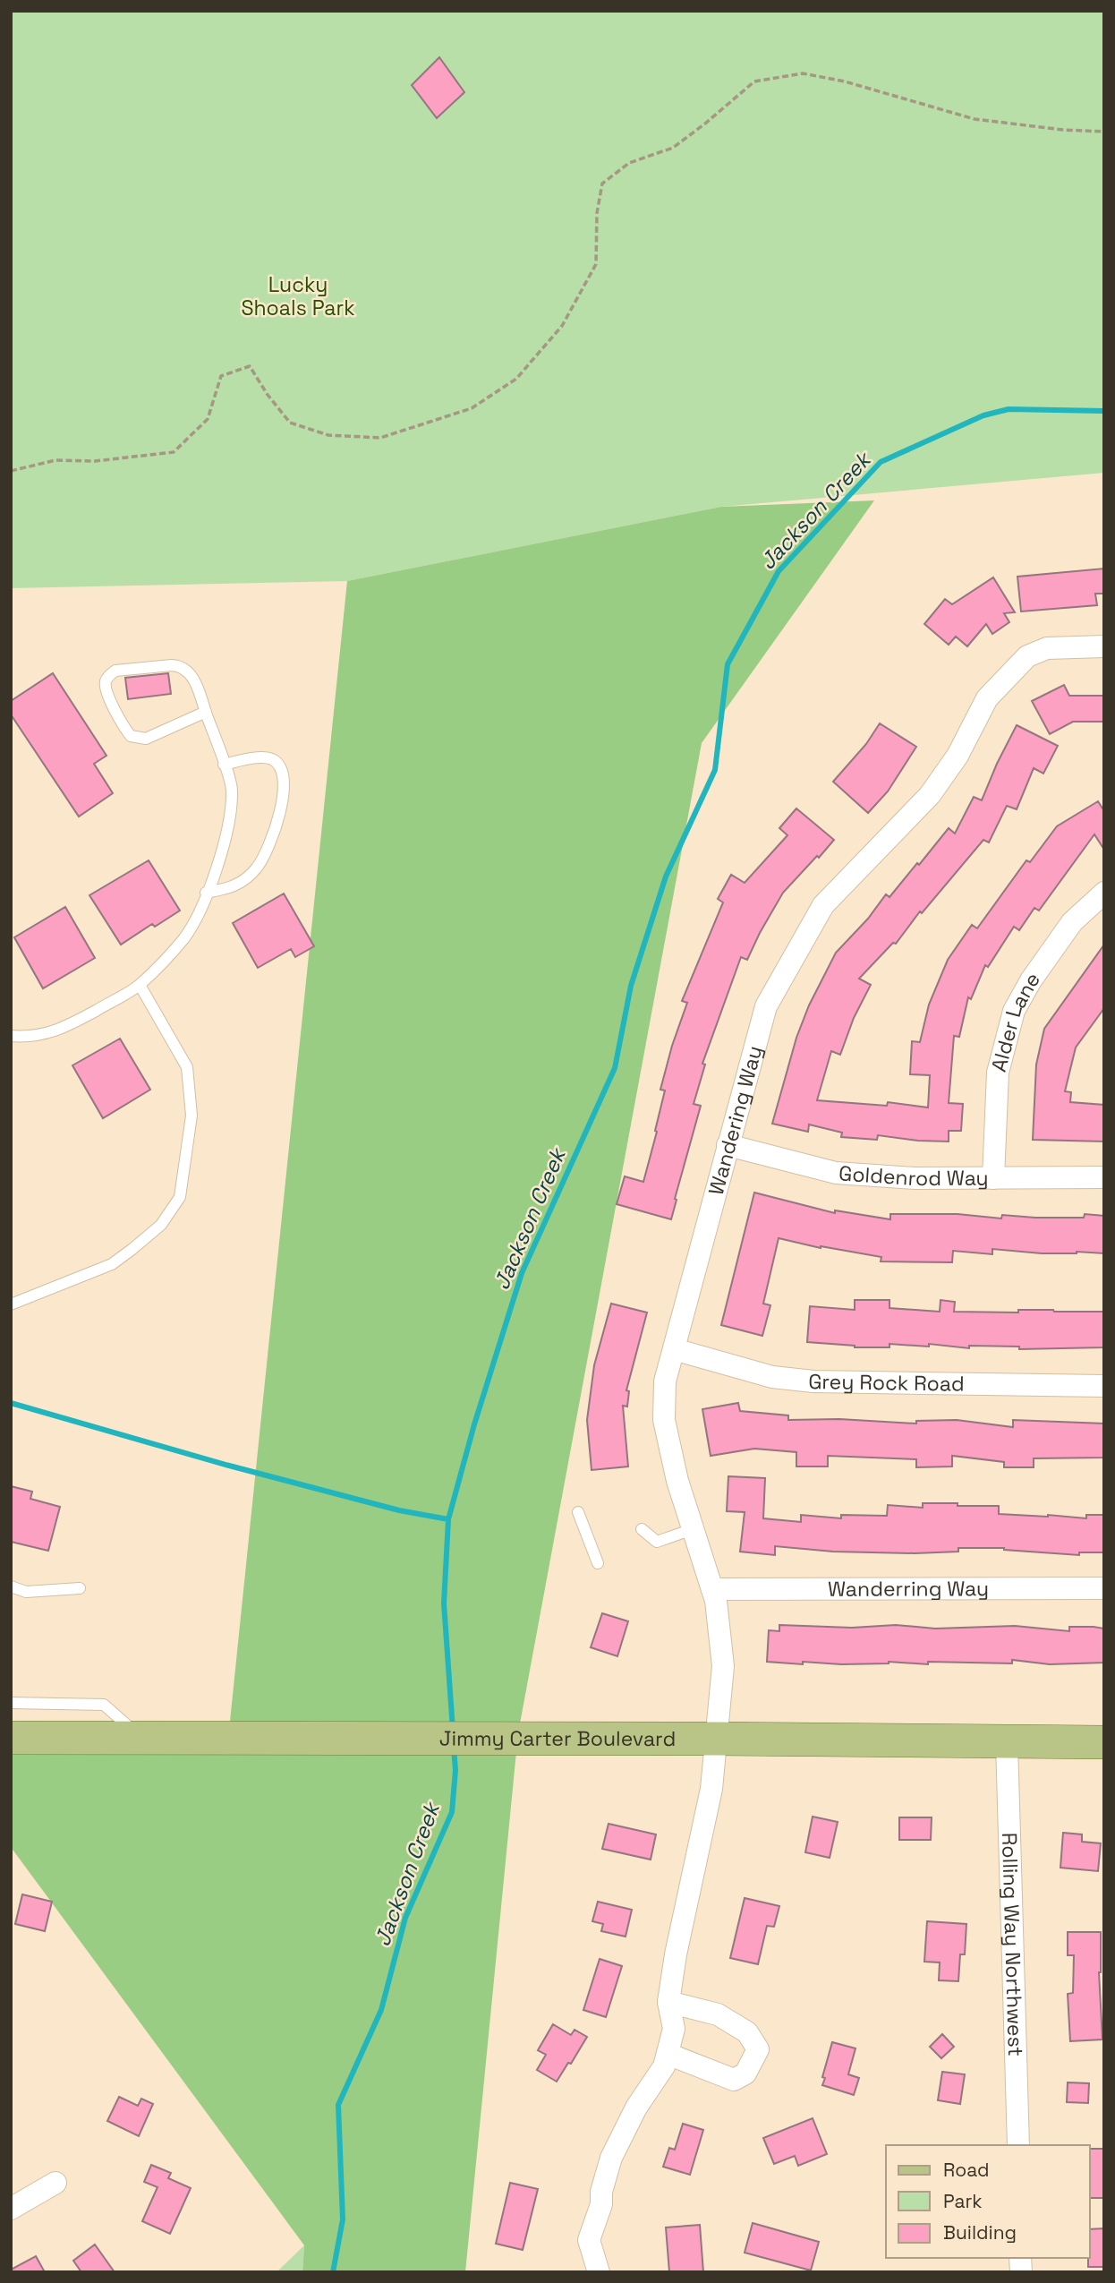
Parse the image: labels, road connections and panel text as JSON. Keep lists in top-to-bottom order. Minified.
{"streets":{"main road":["Jimmy Carter Boulevard"],"street":["Alder Lane","Wandering Way","Goldenrod Way","Grey Rock Road","Wanderring Way","Rolling Way Northwest"]},"crossings":[["Alder Lane","Goldenrod Way"],["Wandering Way","Goldenrod Way"],["Wandering Way","Grey Rock Road"],["Wandering Way","Wanderring Way"],["Wandering Way","Jimmy Carter Boulevard"],["Jimmy Carter Boulevard","Rolling Way Northwest"]],"water":["Jackson Creek"],"parks":["Lucky Shoals Park"],"legend":["Road","Park","Building"]}
